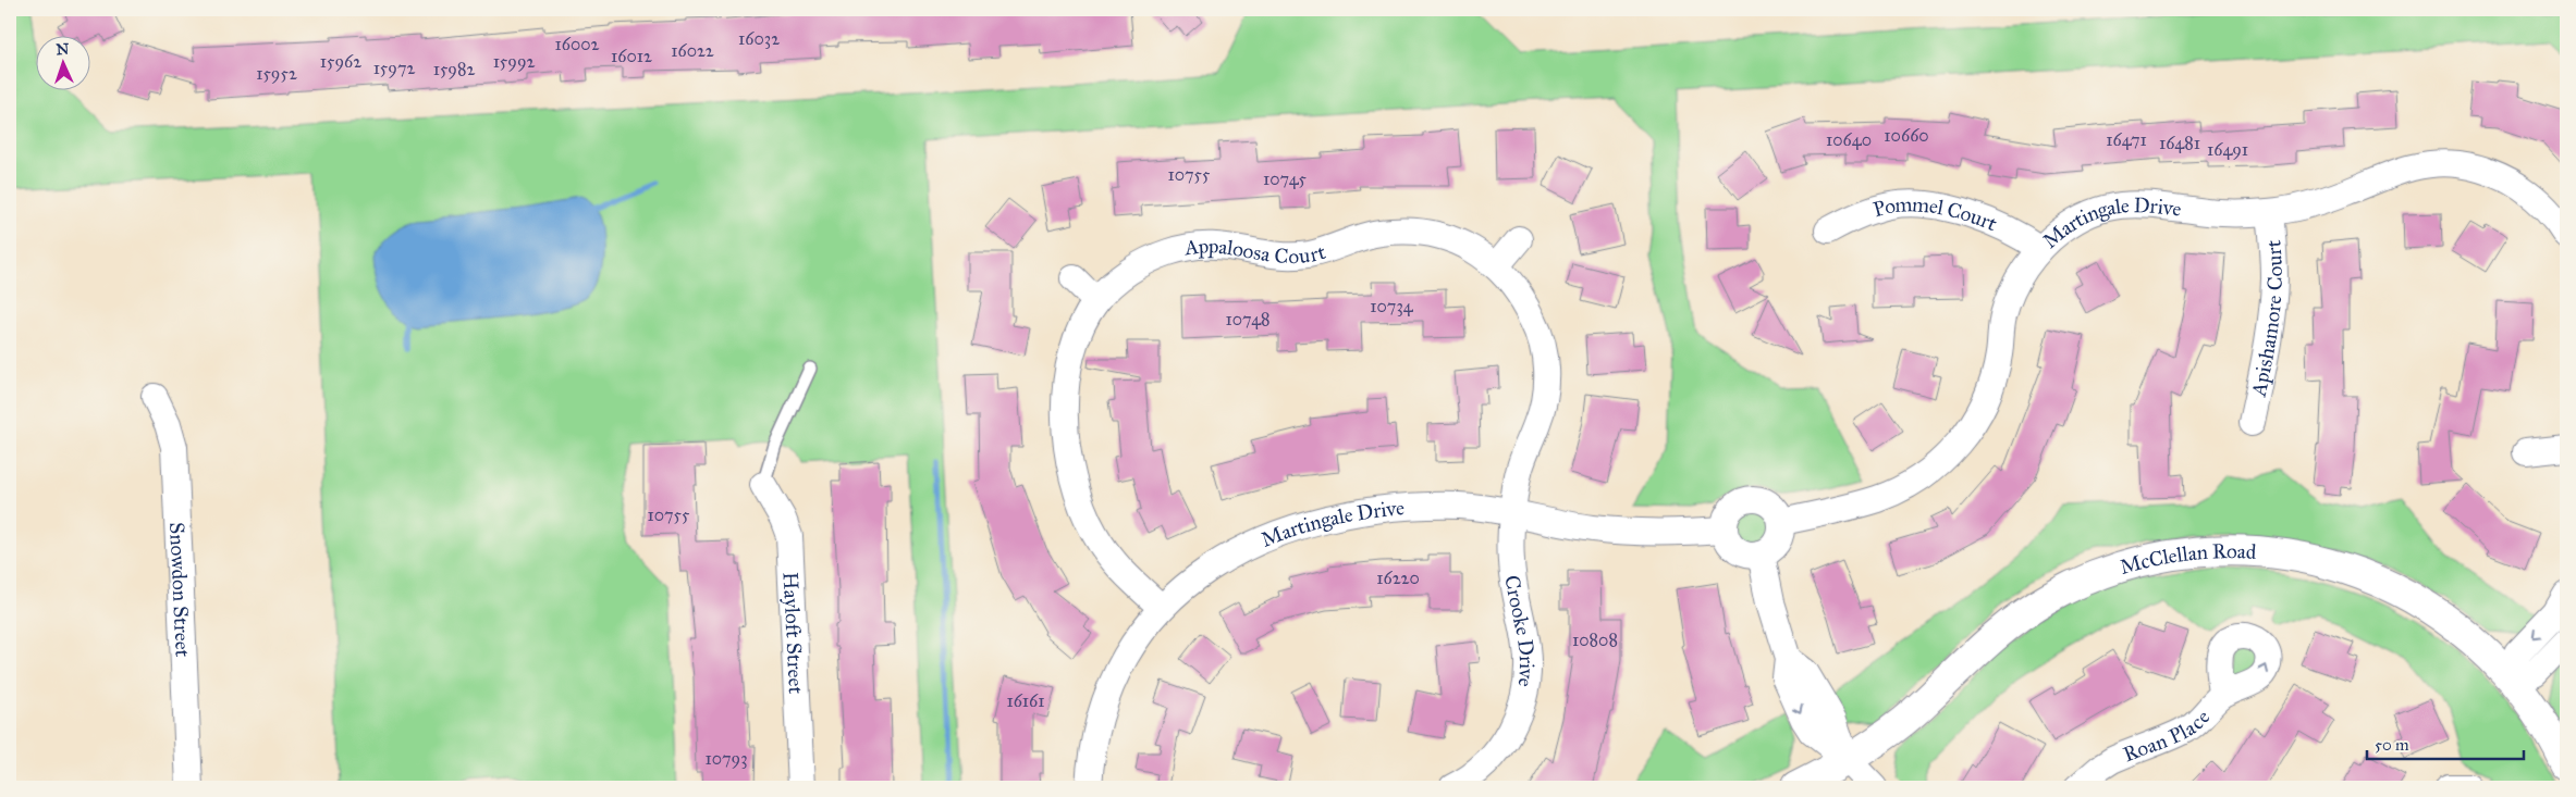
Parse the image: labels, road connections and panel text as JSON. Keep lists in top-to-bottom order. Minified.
{"streets":{"street":["Pommel Court","Martingale Drive","Appaloosa Court","Apishamore Court","McClellan Road","Snowdon Street","Crooke Drive","Hayloft Street","Roan Place"]},"crossings":[["Pommel Court","Martingale Drive"],["Martingale Drive","Appaloosa Court"],["Martingale Drive","Apishamore Court"],["Martingale Drive","Crooke Drive"],["Appaloosa Court","Crooke Drive"]],"house_numbers":["16032","16002","16022","16012","15962","15992","15972","15982","15952","10660","10640","16471","16481","16491","10755","10745","10734","10748","10755","16220","10808","16161","10793"],"scale_bar":"50 m","north":"top"}
